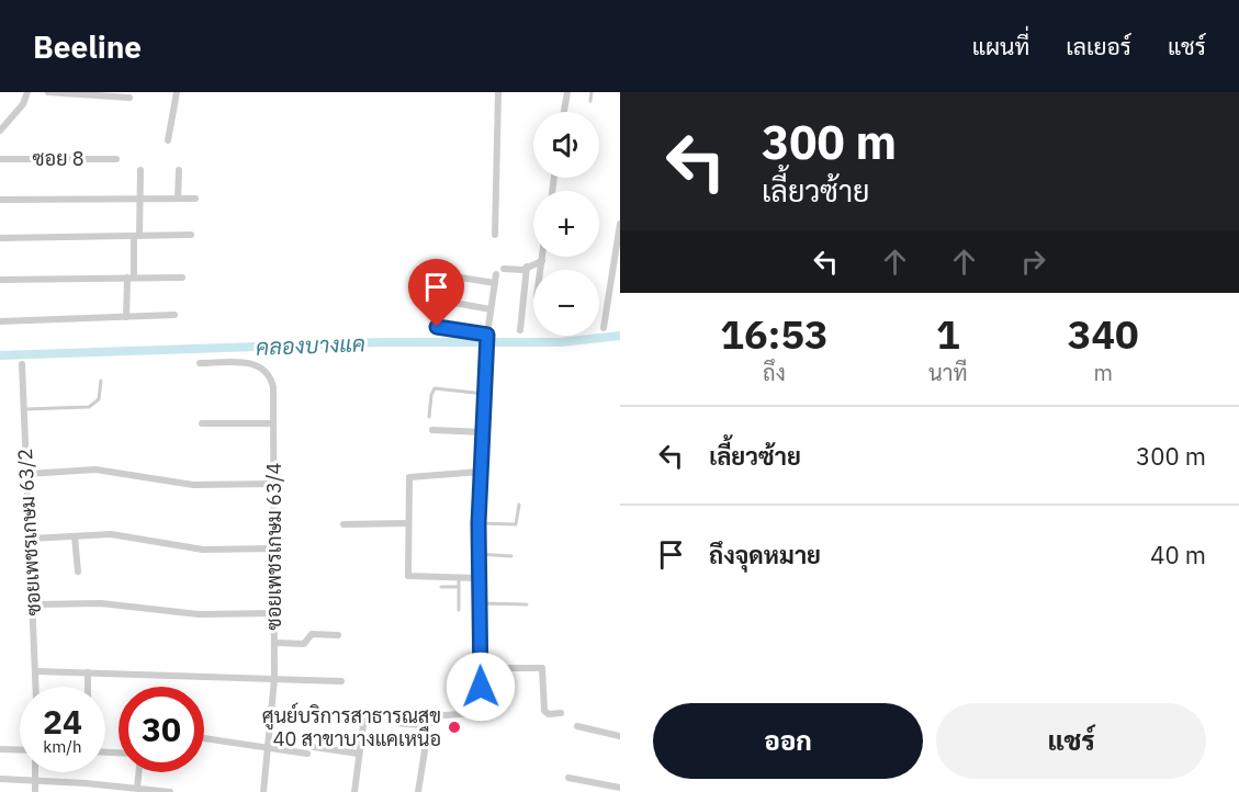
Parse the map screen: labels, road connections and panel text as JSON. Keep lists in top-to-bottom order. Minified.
{"streets":{"street":["ซอย 8","ซอยเพชรเกษม 63/2","ซอยเพชรเกษม 63/4"]},"water":["คลองบางแค"],"places":["ศูนย์บริการสาธารณสุข 40 สาขาบางแคเหนือ"],"page":{"header":"Beeline","nav":["แผนที่","เลเยอร์","แชร์"],"turn":["300 m","เลี้ยวซ้าย"],"map_buttons":["+","−"],"eta":["16:53","ถึง","1","นาที","340","m"],"list":[{"name":"เลี้ยวซ้าย","value":"300 m"},{"name":"ถึงจุดหมาย","value":"40 m"}],"speed":"24 km/h","limit":"30","buttons":["ออก","แชร์"]}}
